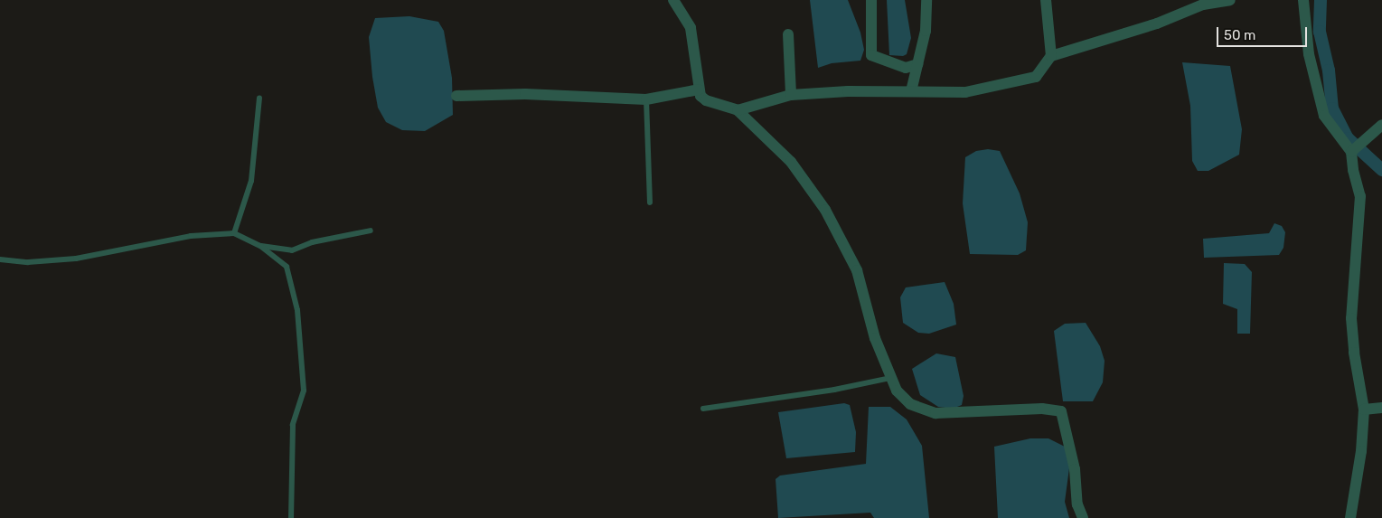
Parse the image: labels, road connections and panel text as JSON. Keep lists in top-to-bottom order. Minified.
{"scale_bar":"50 m"}
